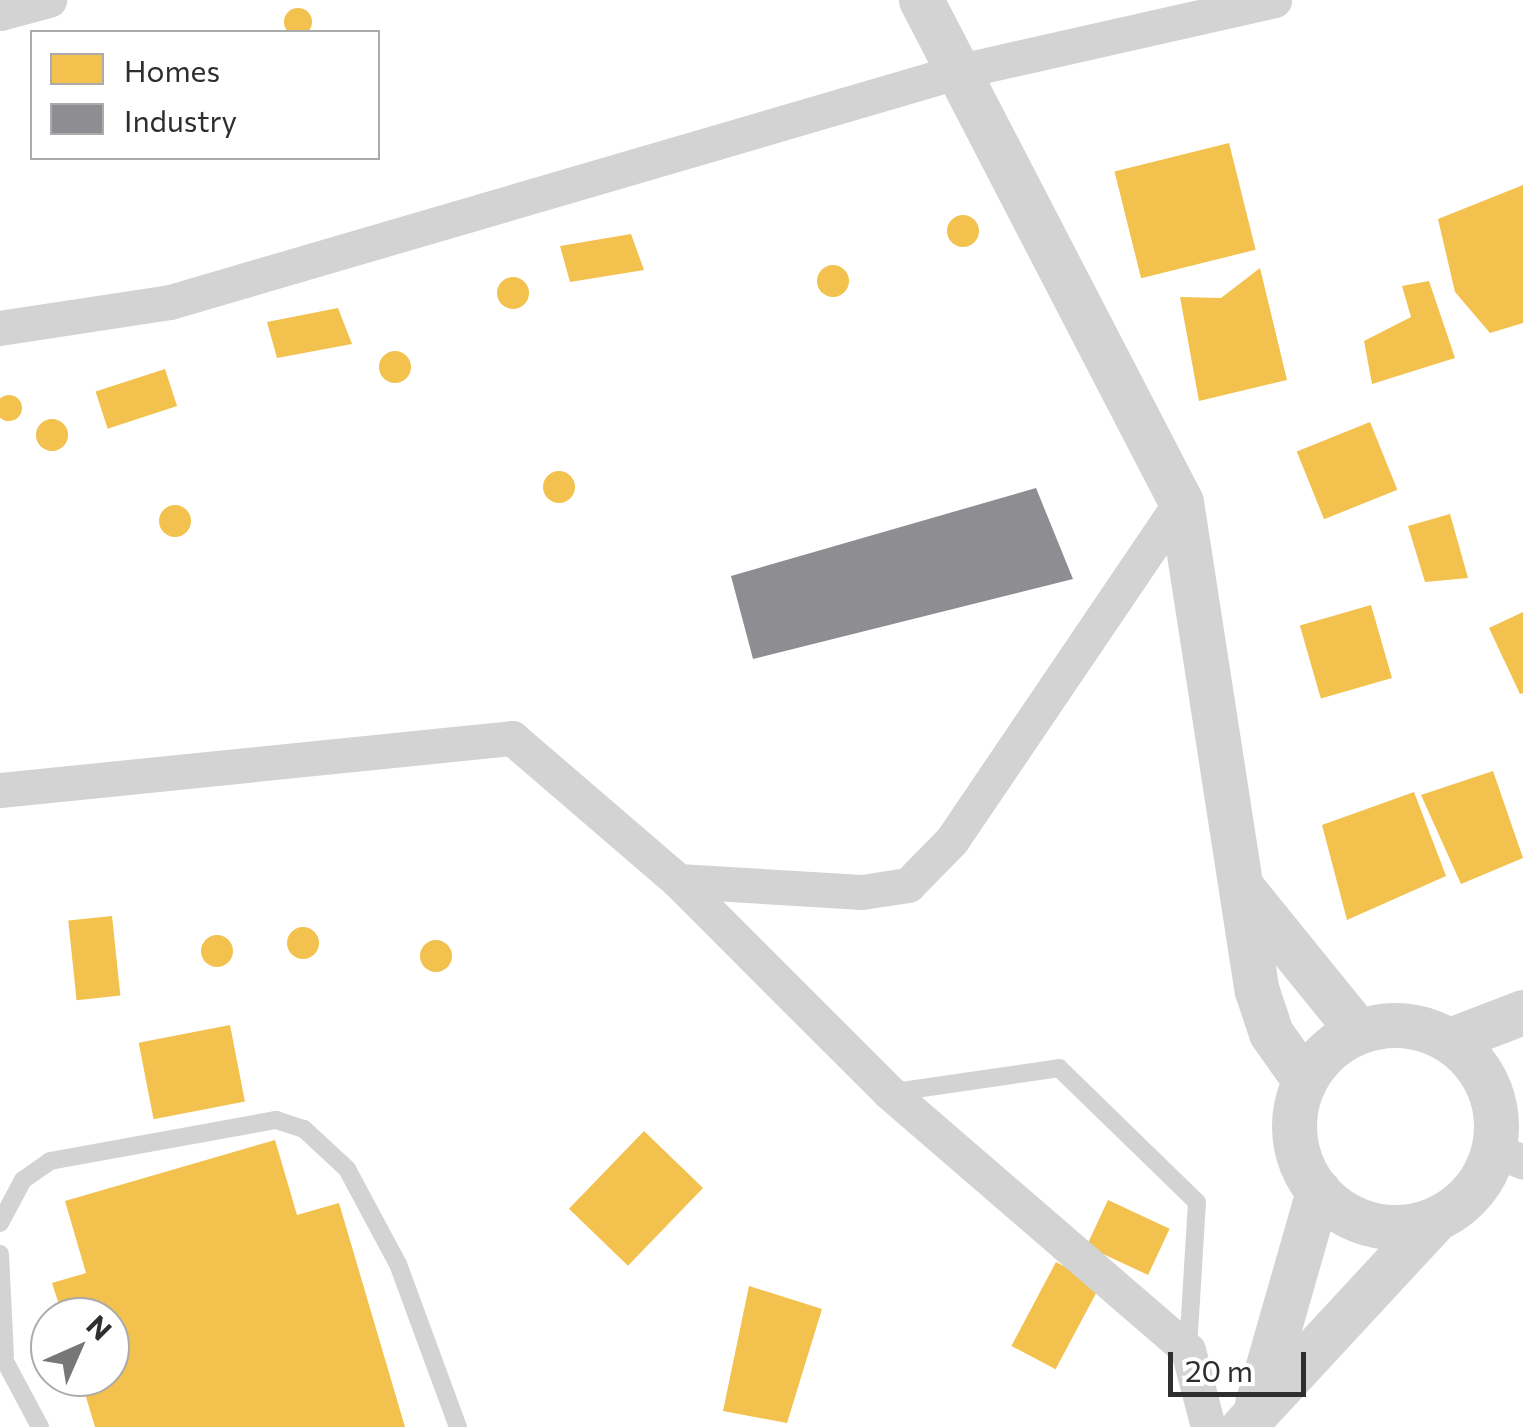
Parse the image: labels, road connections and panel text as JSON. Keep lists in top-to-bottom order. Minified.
{"legend":["Homes","Industry"],"scale_bar":"20 m","north":"top right"}
